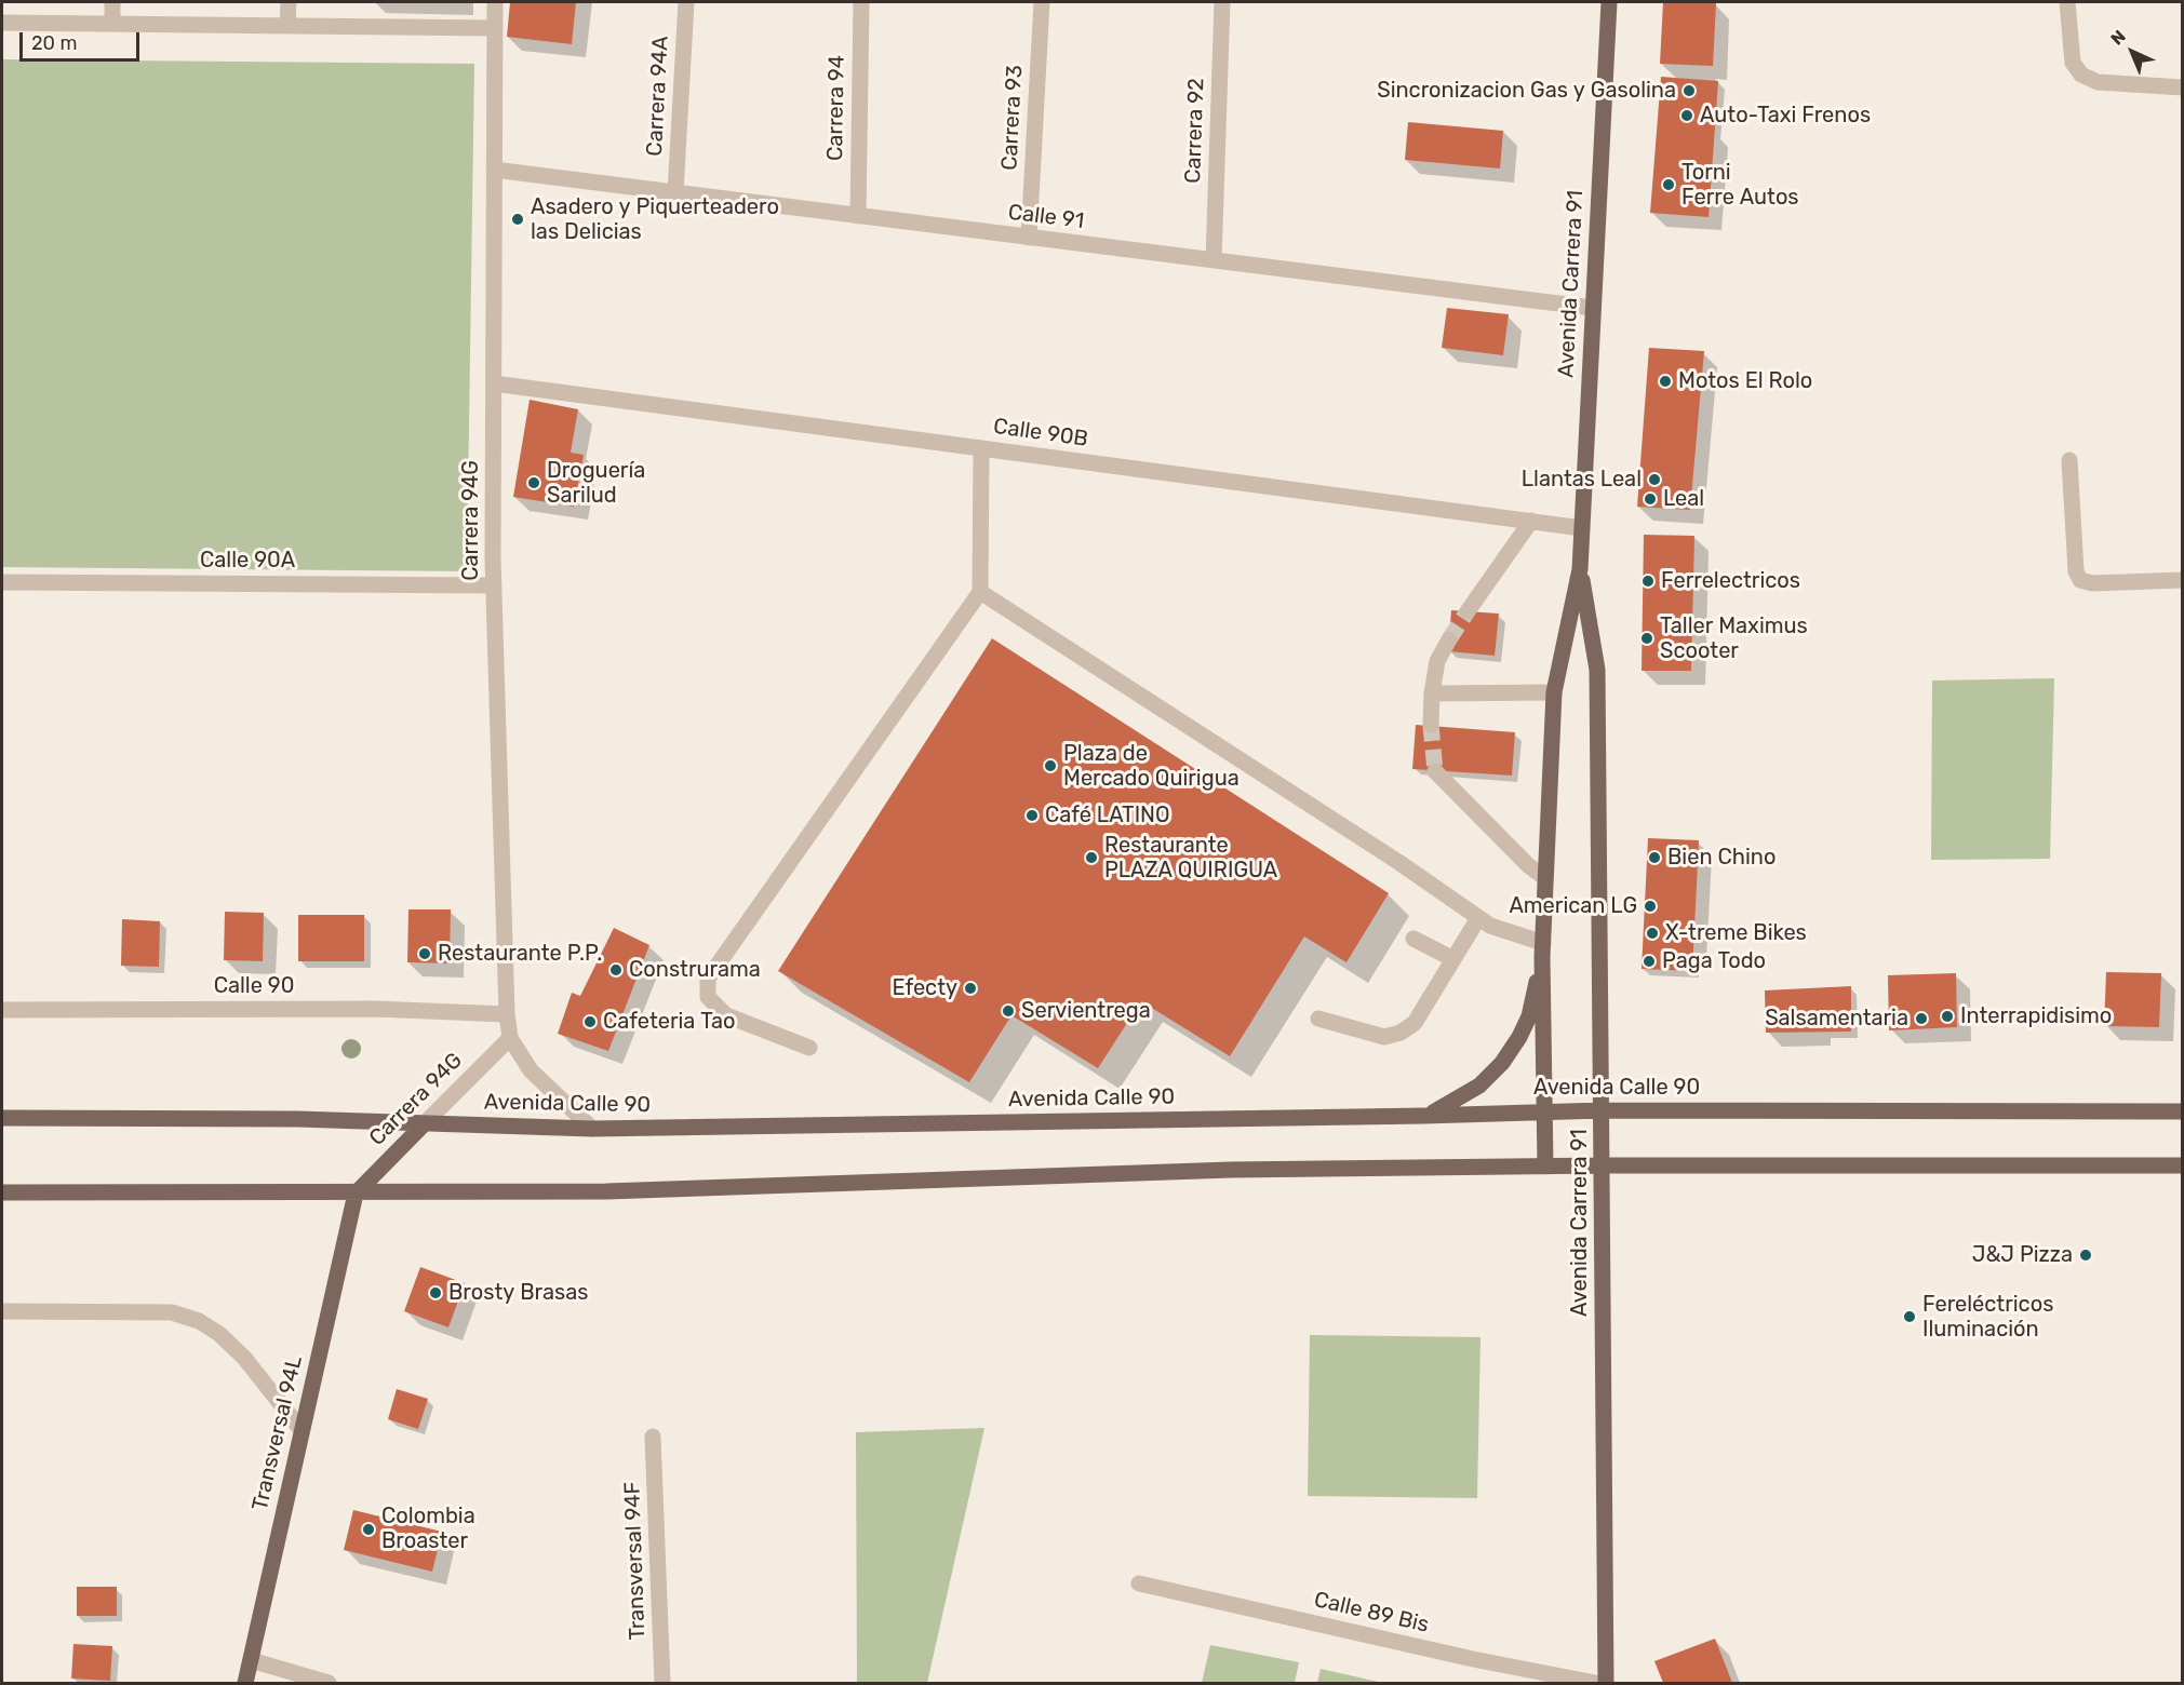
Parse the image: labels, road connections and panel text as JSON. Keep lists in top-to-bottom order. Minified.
{"streets":{"main road":["Avenida Carrera 91","Carrera 94G","Avenida Calle 90","Transversal 94L"],"street":["Carrera 94A","Carrera 94","Carrera 93","Carrera 92","Calle 91","Calle 90B","Calle 90A","Calle 90","Transversal 94F","Calle 89 Bis"]},"crossings":[["Carrera 94A","Calle 91"],["Carrera 94","Calle 91"],["Carrera 93","Calle 91"],["Carrera 92","Calle 91"],["Calle 91","Avenida Carrera 91"],["Calle 91","Carrera 94G"],["Avenida Carrera 91","Calle 90B"],["Avenida Carrera 91","Avenida Calle 90"],["Calle 90B","Carrera 94G"],["Carrera 94G","Calle 90A"],["Carrera 94G","Calle 90"],["Carrera 94G","Avenida Calle 90"],["Carrera 94G","Transversal 94L"]],"places":["Sincronizacion Gas y Gasolina","Auto-Taxi Frenos","Torni Ferre Autos","Asadero y Piquerteadero las Delicias","Motos El Rolo","Llantas Leal","Droguería Sarilud","Leal","Ferrelectricos","Taller Maximus Scooter","Plaza de Mercado Quirigua","Café LATINO","Restaurante PLAZA QUIRIGUA","Bien Chino","American LG","X-treme Bikes","Restaurante P.P.","Paga Todo","Construrama","Efecty","Servientrega","Interrapidisimo","Salsamentaria","Cafeteria Tao","J&J Pizza","Brosty Brasas","Fereléctricos Iluminación","Colombia Broaster"],"scale_bar":"20 m","north":"top left"}
